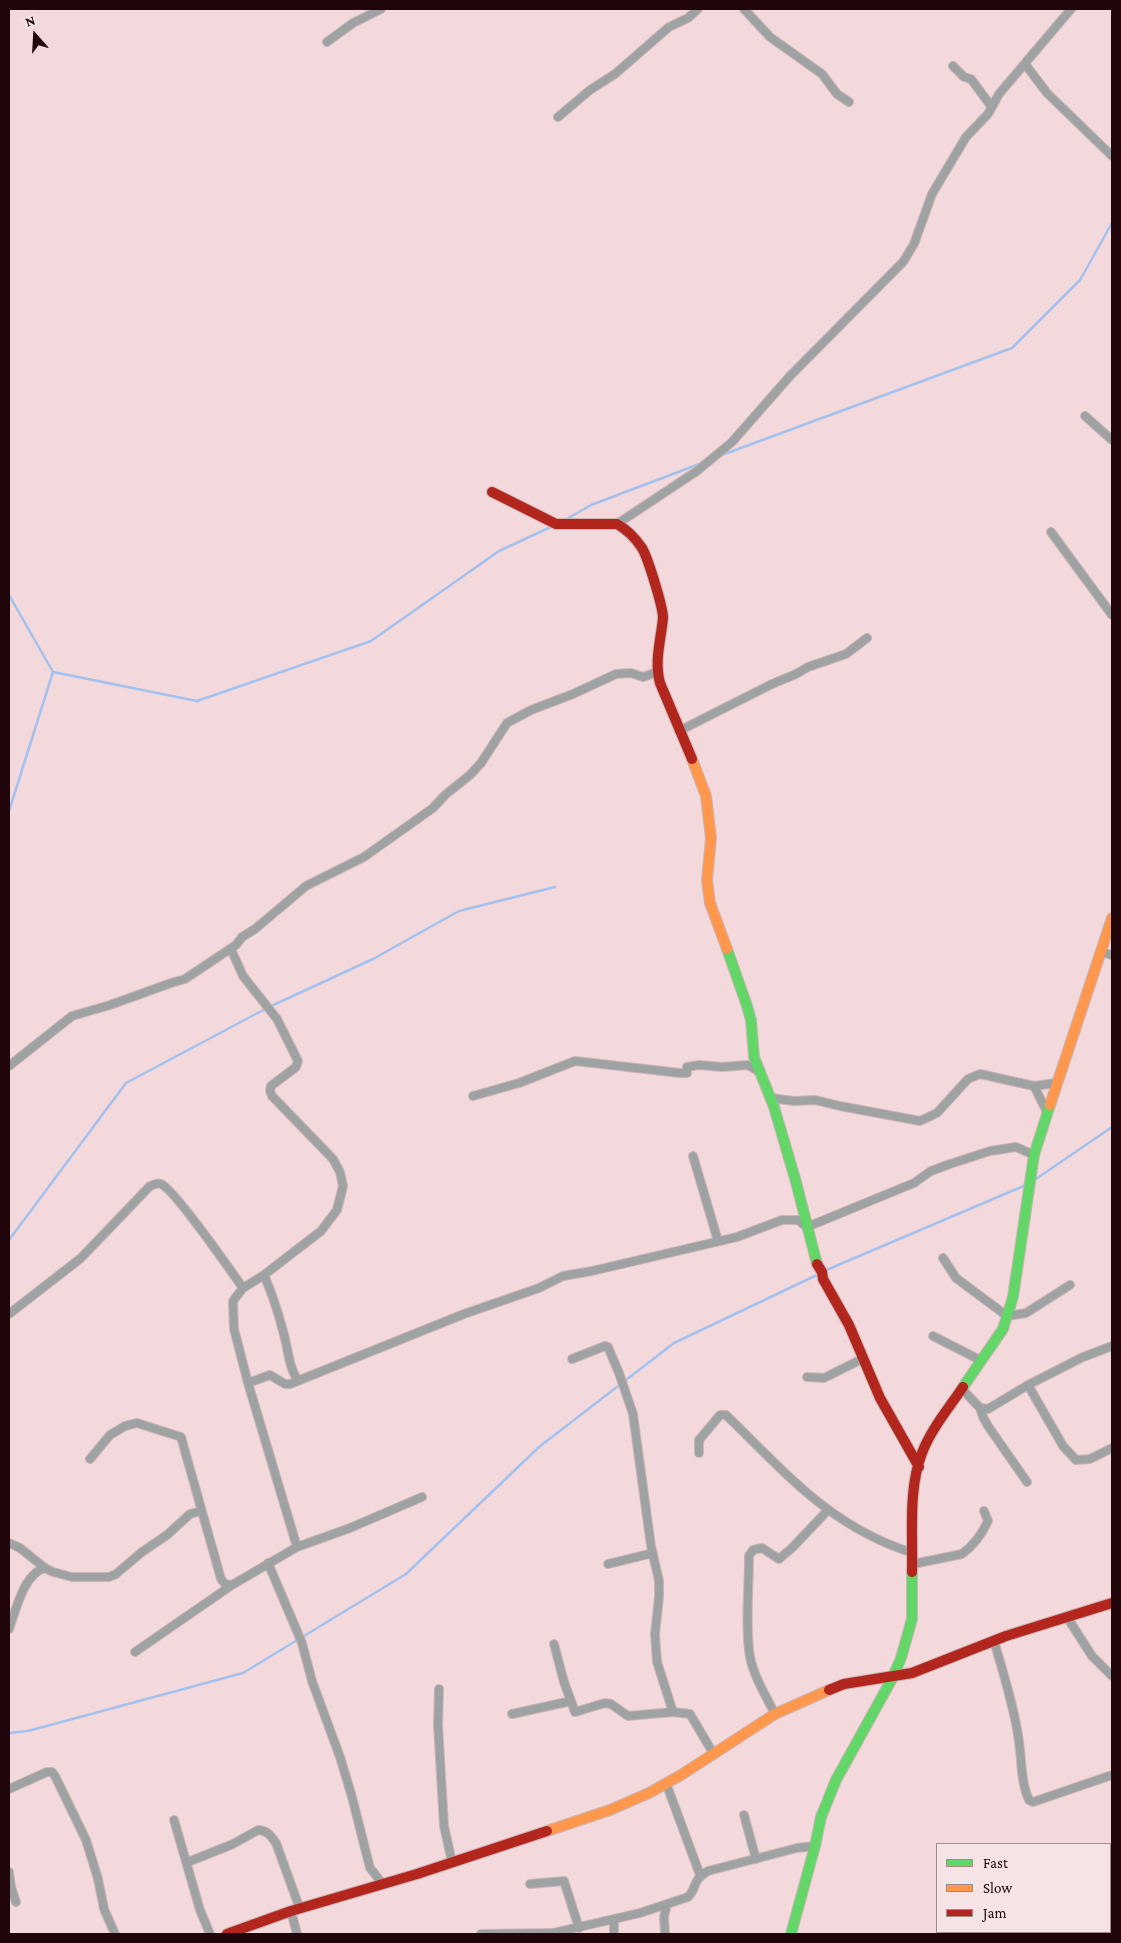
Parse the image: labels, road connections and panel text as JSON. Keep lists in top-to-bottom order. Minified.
{"legend":["Fast","Slow","Jam"],"north":"top"}
